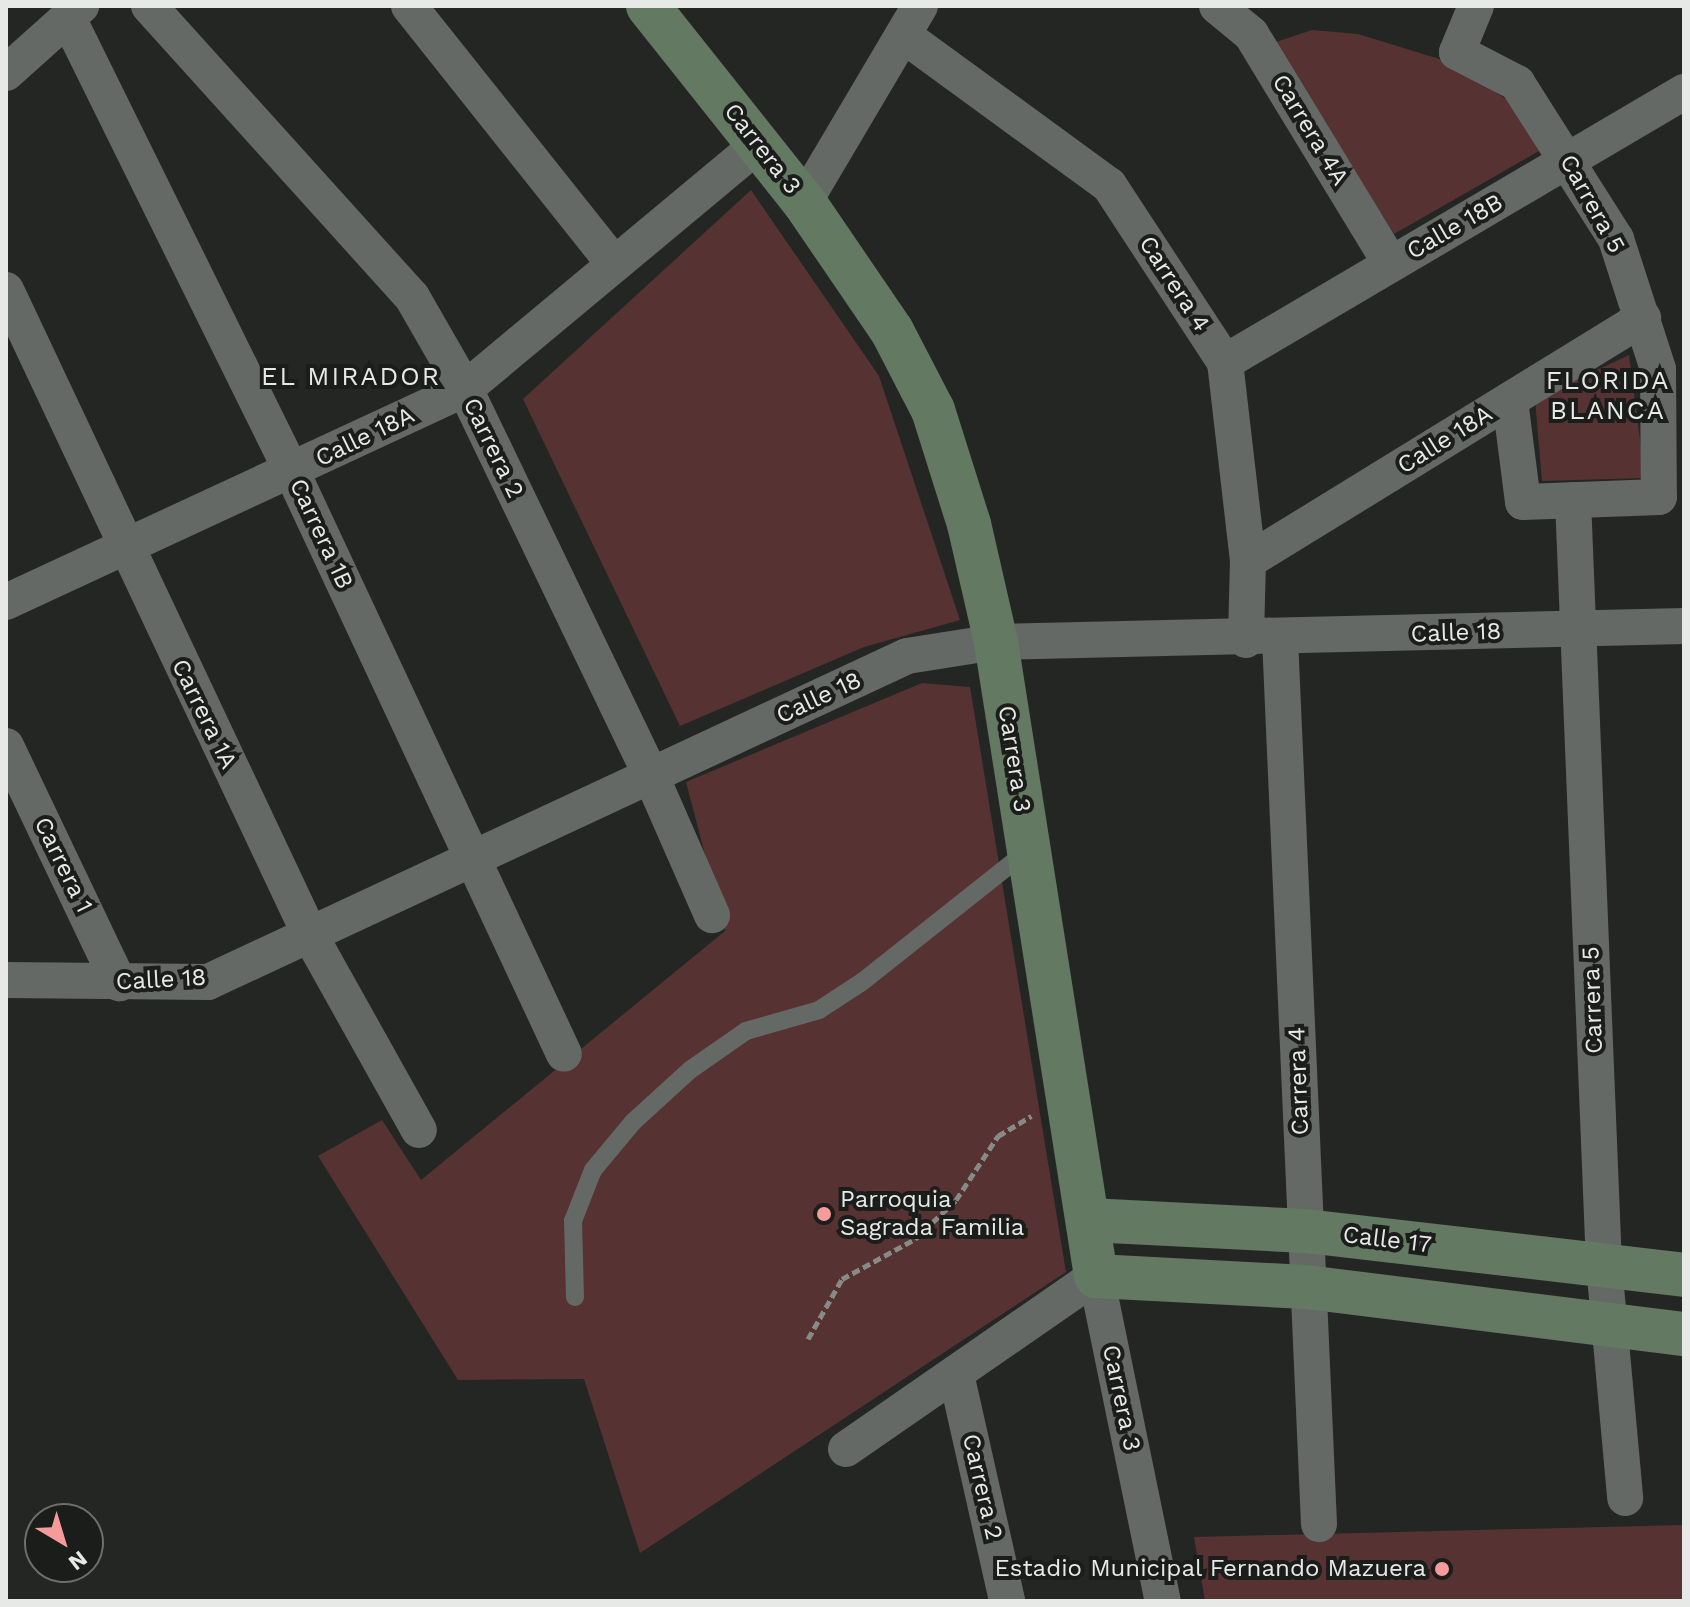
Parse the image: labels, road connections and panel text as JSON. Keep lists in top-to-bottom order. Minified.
{"streets":{"street":["Carrera 4A","Carrera 3","Carrera 5","Calle 18B","Carrera 4","Calle 18A","Carrera 2","Carrera 1B","Calle 18","Carrera 1A","Carrera 1","Calle 17"]},"crossings":[["Carrera 4A","Calle 18B"],["Carrera 3","Calle 18A"],["Carrera 3","Calle 18"],["Carrera 3","Calle 17"],["Carrera 5","Calle 18B"],["Carrera 5","Calle 18A"],["Carrera 5","Calle 18"],["Carrera 5","Calle 17"],["Calle 18B","Carrera 4"],["Carrera 4","Calle 18A"],["Carrera 4","Calle 18"],["Carrera 4","Calle 17"],["Calle 18A","Carrera 2"],["Calle 18A","Carrera 1B"],["Calle 18A","Carrera 1A"],["Carrera 2","Calle 18"],["Carrera 1B","Calle 18"],["Calle 18","Carrera 1A"],["Calle 18","Carrera 1"]],"districts":["EL MIRADOR","FLORIDA BLANCA"],"places":["Parroquia Sagrada Familia","Estadio Municipal Fernando Mazuera"],"north":"bottom right"}
